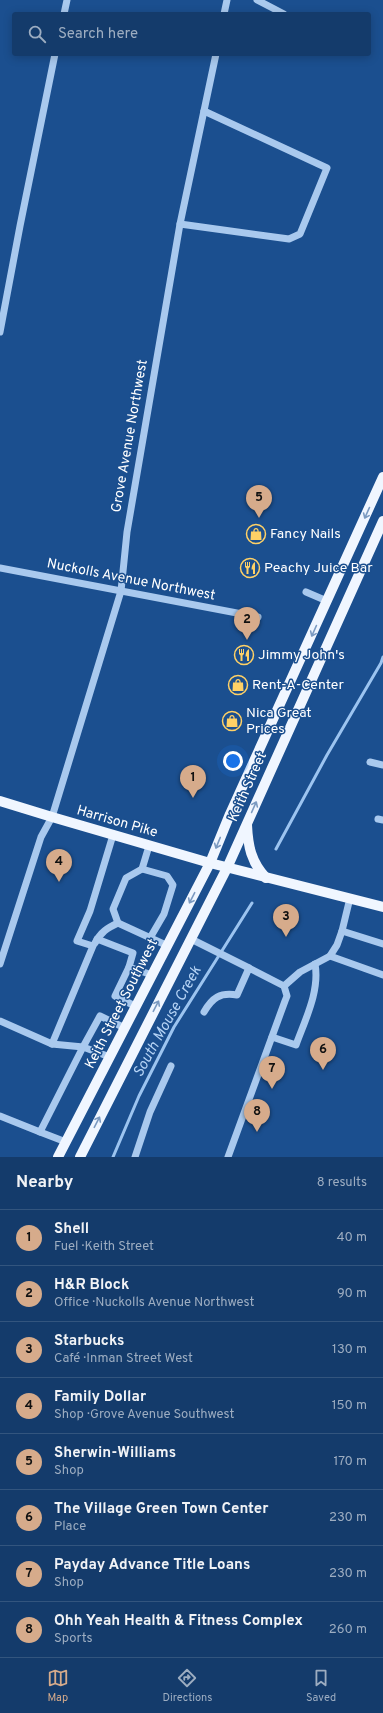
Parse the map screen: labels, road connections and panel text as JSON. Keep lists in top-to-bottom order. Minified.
{"streets":{"main road":["Keith Street","Harrison Pike","Keith Street Southwest"],"street":["Grove Avenue Northwest","Nuckolls Avenue Northwest"]},"crossings":[["Grove Avenue Northwest","Nuckolls Avenue Northwest"],["Grove Avenue Northwest","Harrison Pike"],["Keith Street","Harrison Pike"],["Keith Street","Keith Street Southwest"],["Harrison Pike","Keith Street Southwest"]],"water":["South Mouse Creek"],"places":{"shop":["Fancy Nails","Rent-A-Center","Nica Great Prices"],"restaurant":["Peachy Juice Bar","Jimmy John's"]},"page":{"search":"Search here","pins":["5","2","1","4","3","6","7","8"],"heading":["Nearby","8 results"],"list":[{"mark":"1","name":"Shell","note":"Fuel · Keith Street","value":"40 m"},{"mark":"2","name":"H&R Block","note":"Office · Nuckolls Avenue Northwest","value":"90 m"},{"mark":"3","name":"Starbucks","note":"Café · Inman Street West","value":"130 m"},{"mark":"4","name":"Family Dollar","note":"Shop · Grove Avenue Southwest","value":"150 m"},{"mark":"5","name":"Sherwin-Williams","note":"Shop","value":"170 m"},{"mark":"6","name":"The Village Green Town Center","note":"Place","value":"230 m"},{"mark":"7","name":"Payday Advance Title Loans","note":"Shop","value":"230 m"},{"mark":"8","name":"Ohh Yeah Health & Fitness Complex","note":"Sports","value":"260 m"}],"nav":["Map","Directions","Saved"]}}
